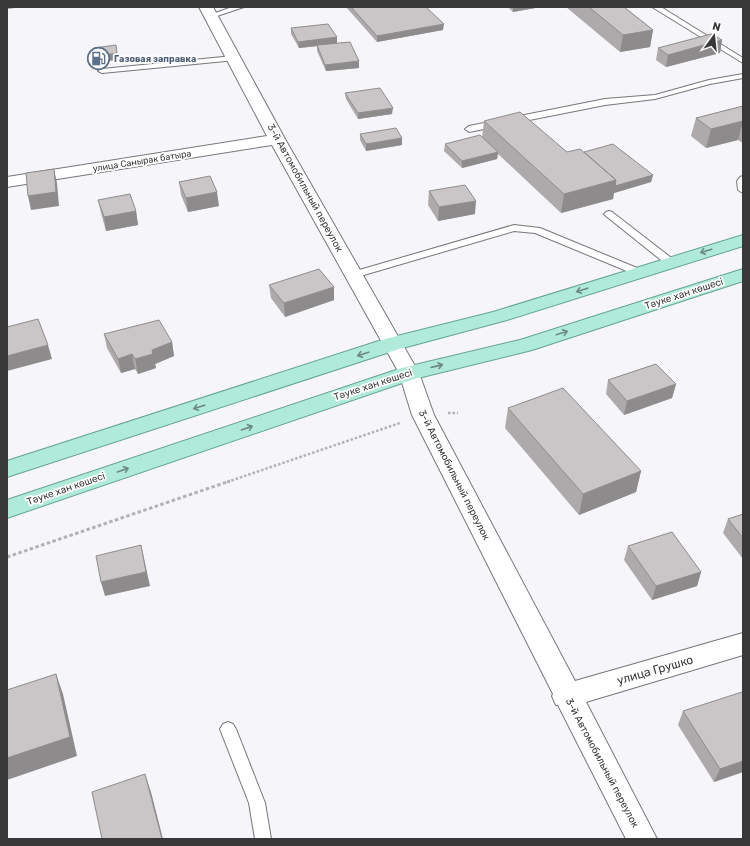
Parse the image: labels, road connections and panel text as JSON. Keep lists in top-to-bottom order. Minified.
{"streets":{"main road":["Тәуке хан көшесі"],"street":["улица Санырак батыра","3-й Автомобильный переулок","улица Грушко"]},"crossings":[["улица Санырак батыра","3-й Автомобильный переулок"],["3-й Автомобильный переулок","Тәуке хан көшесі"],["3-й Автомобильный переулок","улица Грушко"]],"places":{"fuel station":["Газовая заправка"]},"north":"top"}
